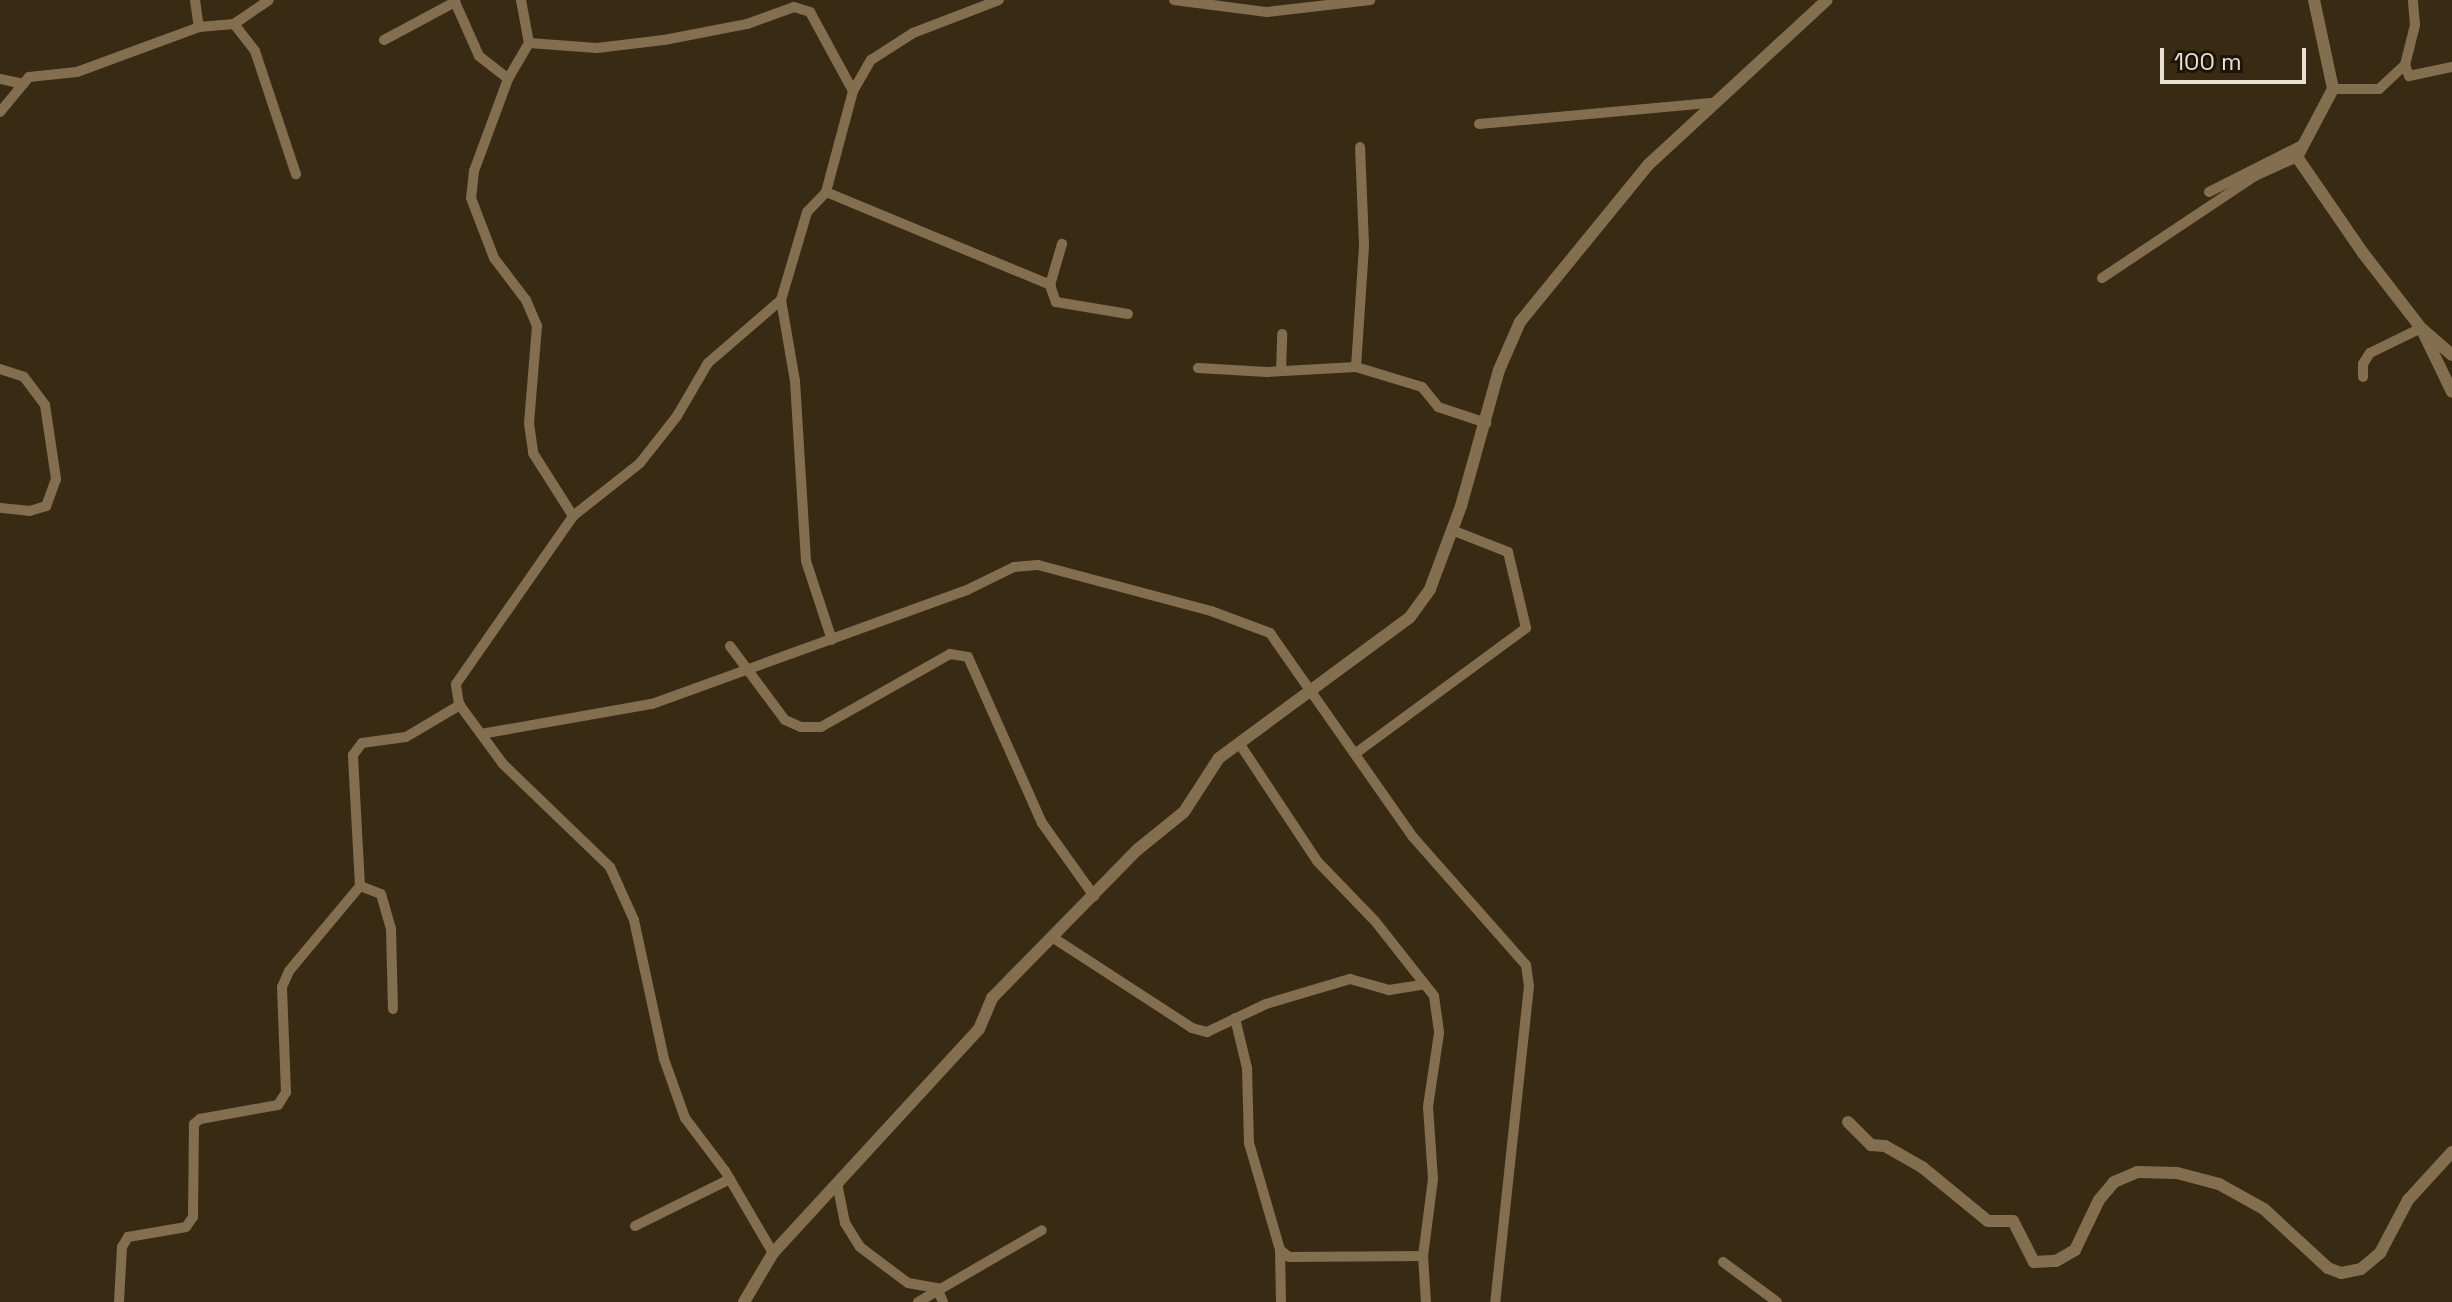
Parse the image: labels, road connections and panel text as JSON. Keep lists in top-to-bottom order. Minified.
{"scale_bar":"100 m"}
